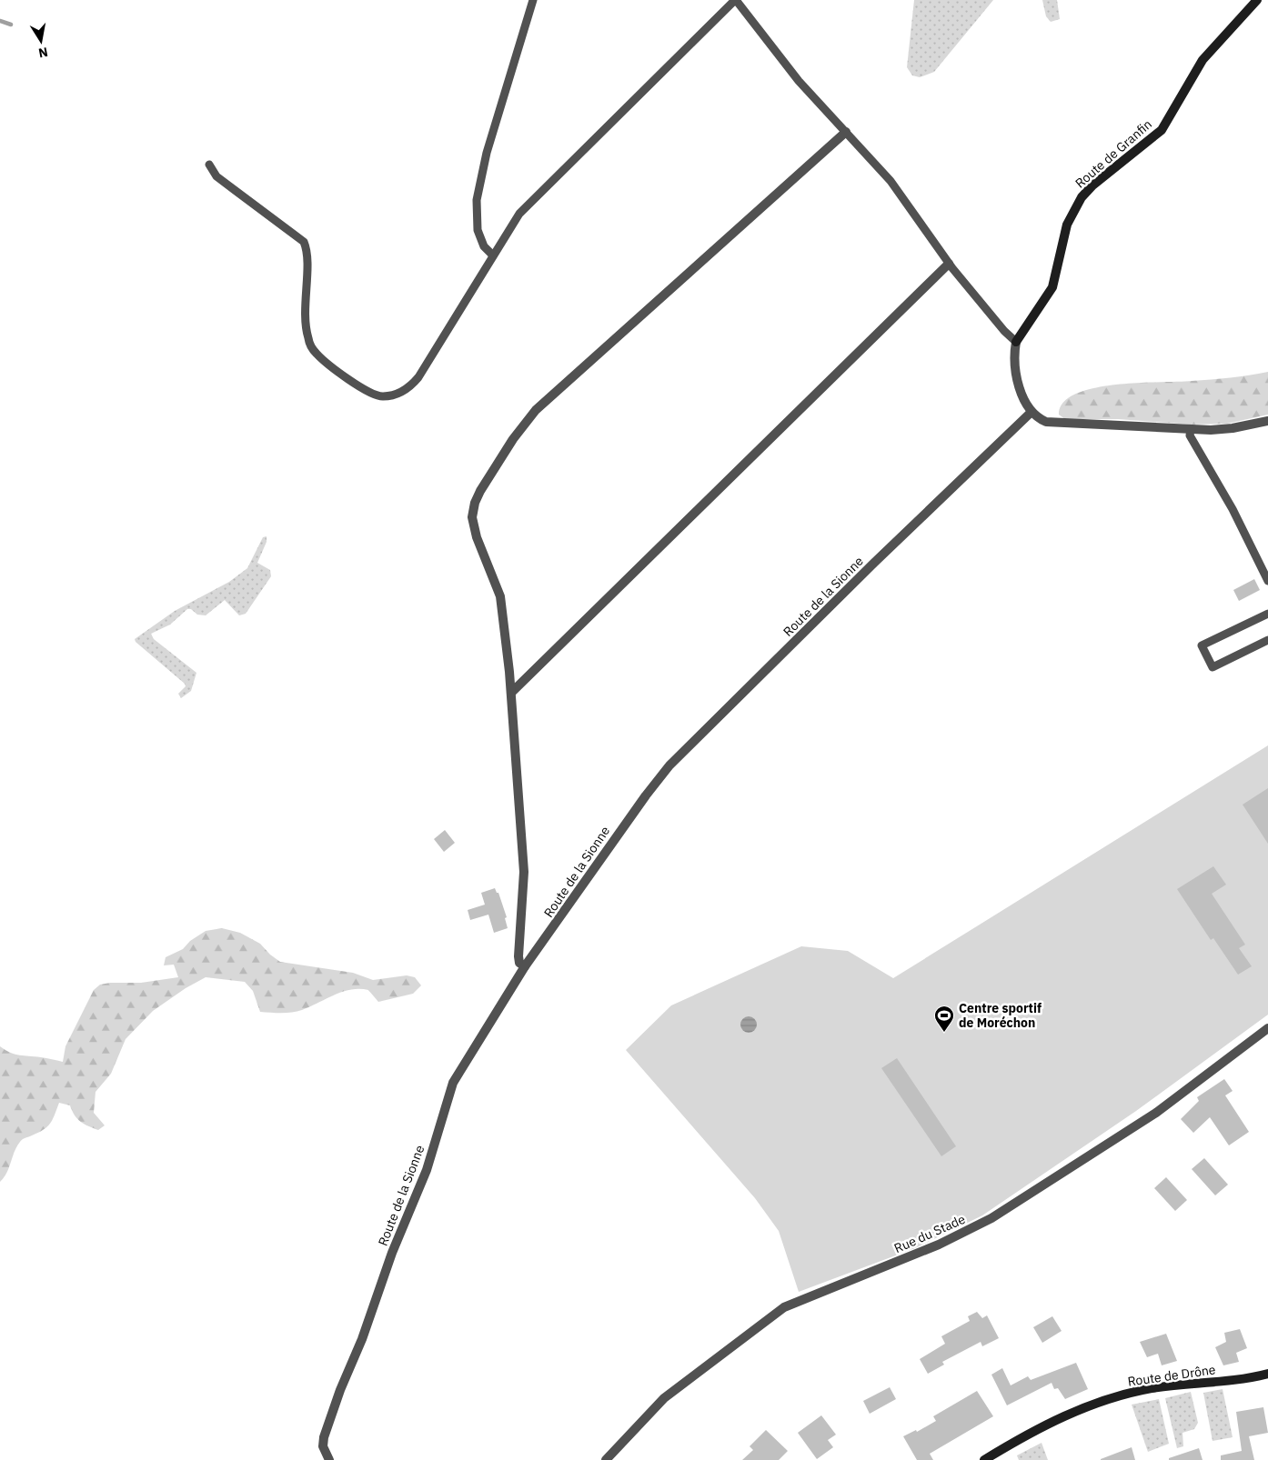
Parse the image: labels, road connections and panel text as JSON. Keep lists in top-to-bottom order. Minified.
{"streets":{"street":["Route de Granfin","Route de la Sionne","Rue du Stade","Route de Drône"]},"places":{"sports":["Centre sportif de Moréchon"]},"north":"bottom"}
